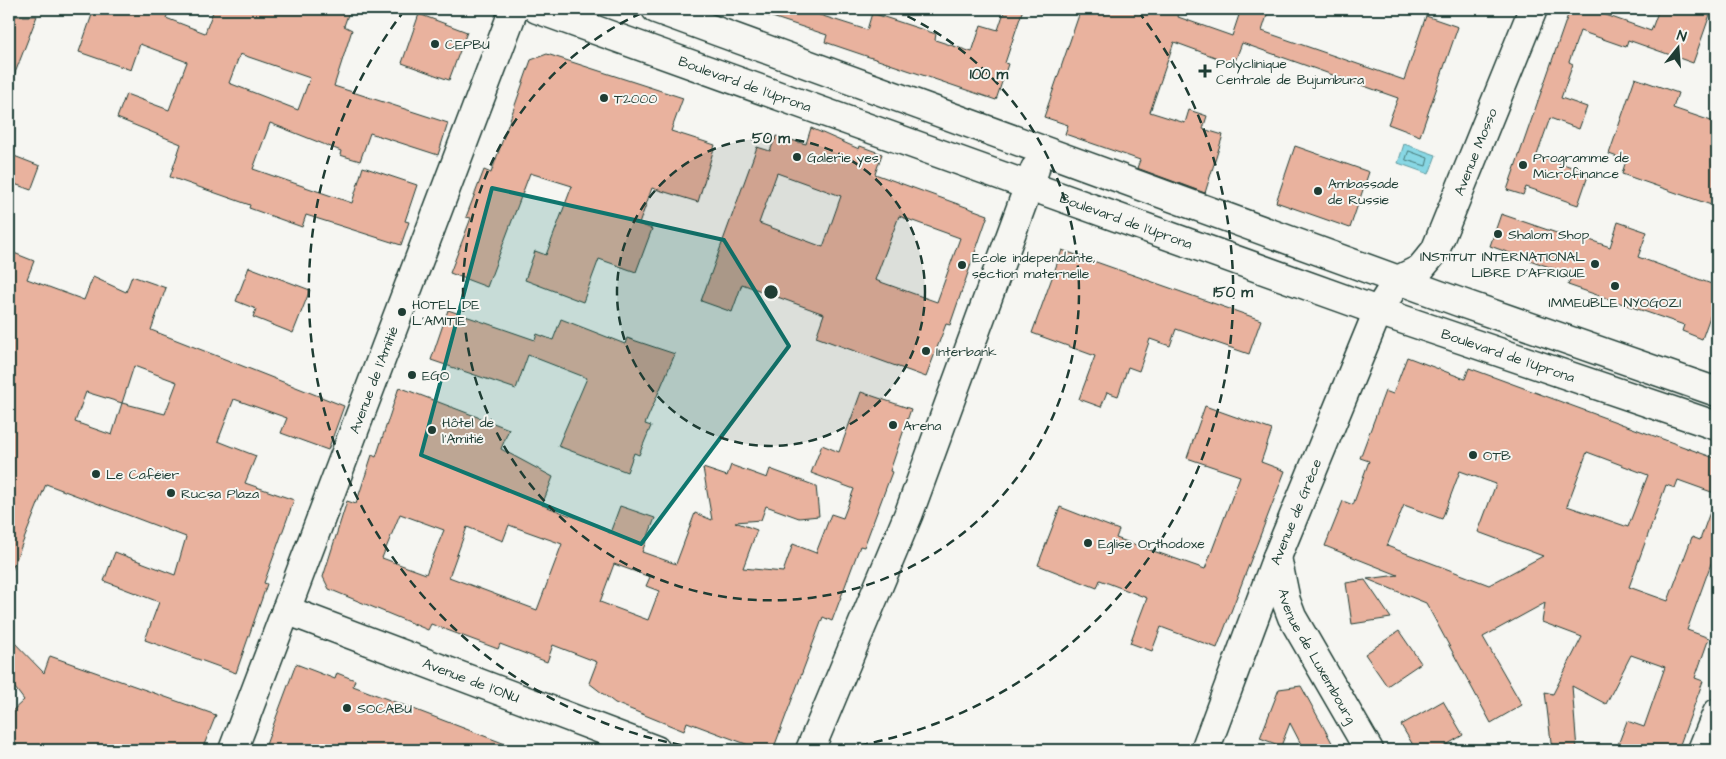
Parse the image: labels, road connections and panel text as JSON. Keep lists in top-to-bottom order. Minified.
{"streets":{"street":["Boulevard de l'Uprona","Avenue Mosso","Avenue de l'Amitié","Avenue de Grèce","Avenue de Luxembourg","Avenue de l'ONU"]},"crossings":[["Boulevard de l'Uprona","Avenue de Grèce"],["Avenue Mosso","Avenue de Grèce"],["Avenue de l'Amitié","Avenue de l'ONU"],["Avenue de Grèce","Avenue de Luxembourg"]],"places":{"other":["CEPBU","T2000","Galerie yes","Programme de Microfinance","Ambassade de Russie","Shalom Shop","INSTITUT INTERNATIONAL LIBRE D'AFRIQUE","Ecole independante, section maternelle","IMMEUBLE NYOGOZI","HOTEL DE L'AMITIE","Interbank","EGO","Arena","Hôtel de l'Amitié","OTB","Le Caféier","Rucsa Plaza","Eglise Orthodoxe","SOCABU"],"health":["Polyclinique Centrale de Bujumbura"]},"north":"top","rings":["100 m","50 m","150 m"]}
